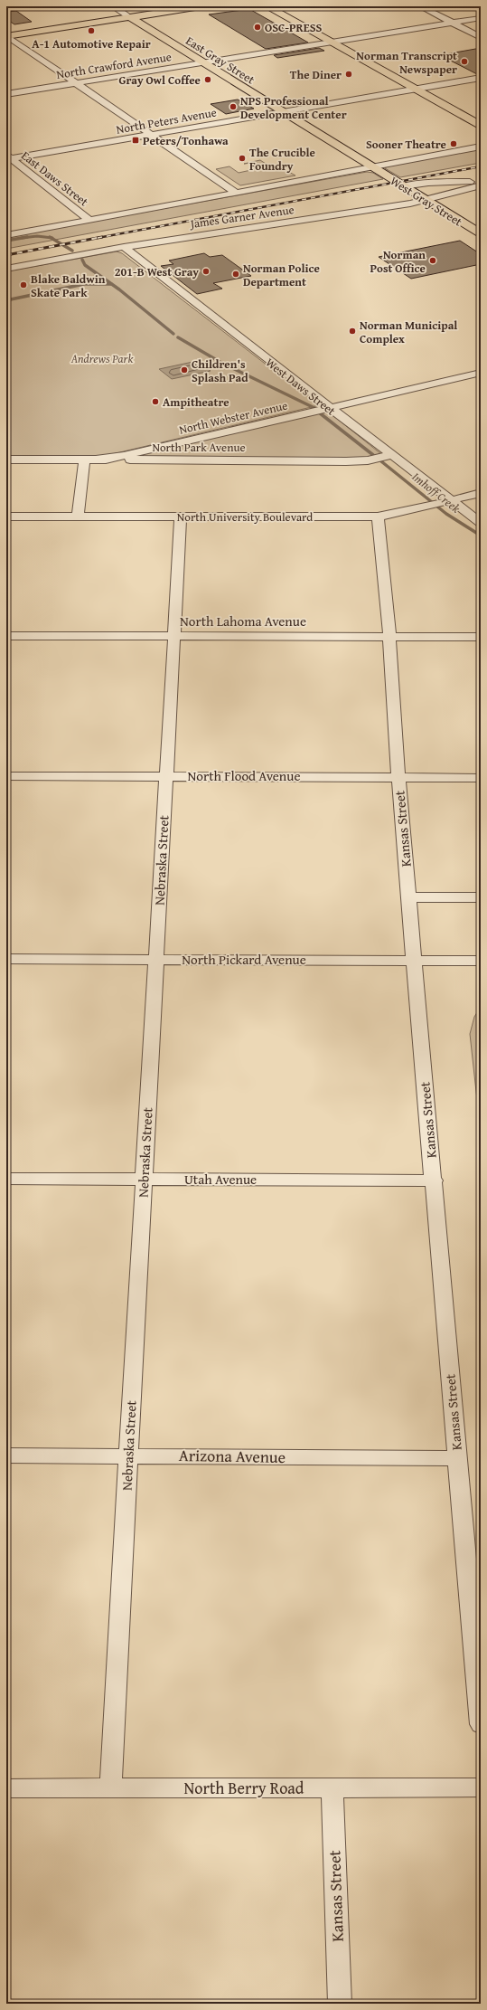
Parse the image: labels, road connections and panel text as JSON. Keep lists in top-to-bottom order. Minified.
{"streets":{"main road":["East Gray Street","West Gray Street"],"street":["North Crawford Avenue","North Peters Avenue","East Daws Street","James Garner Avenue","West Daws Street","North Webster Avenue","North Park Avenue","North University Boulevard","North Lahoma Avenue","North Flood Avenue","Kansas Street","Nebraska Street","North Pickard Avenue","Utah Avenue","Arizona Avenue","North Berry Road"]},"crossings":[["East Gray Street","North Crawford Avenue"],["East Gray Street","North Peters Avenue"],["East Gray Street","West Gray Street"],["North Peters Avenue","East Daws Street"],["West Gray Street","James Garner Avenue"],["James Garner Avenue","West Daws Street"],["West Daws Street","North Webster Avenue"],["West Daws Street","North Park Avenue"],["West Daws Street","North University Boulevard"],["North Webster Avenue","North Park Avenue"],["North University Boulevard","Kansas Street"],["North University Boulevard","Nebraska Street"],["North Lahoma Avenue","Kansas Street"],["North Lahoma Avenue","Nebraska Street"],["North Flood Avenue","Kansas Street"],["North Flood Avenue","Nebraska Street"],["Kansas Street","North Pickard Avenue"],["Kansas Street","Utah Avenue"],["Kansas Street","Arizona Avenue"],["Kansas Street","North Berry Road"],["Nebraska Street","North Pickard Avenue"],["Nebraska Street","Utah Avenue"],["Nebraska Street","Arizona Avenue"],["Nebraska Street","North Berry Road"]],"water":["Imhoff Creek"],"parks":["Andrews Park"],"places":{"other":["OSC-PRESS","A-1 Automotive Repair","Norman Transcript Newspaper","The Diner","Gray Owl Coffee","NPS Professional Development Center","Sooner Theatre","The Crucible Foundry","Norman Post Office","201-B West Gray","Norman Police Department","Blake Baldwin Skate Park","Norman Municipal Complex","Children's Splash Pad","Ampitheatre"],"transit":["Peters/Tonhawa"]}}
